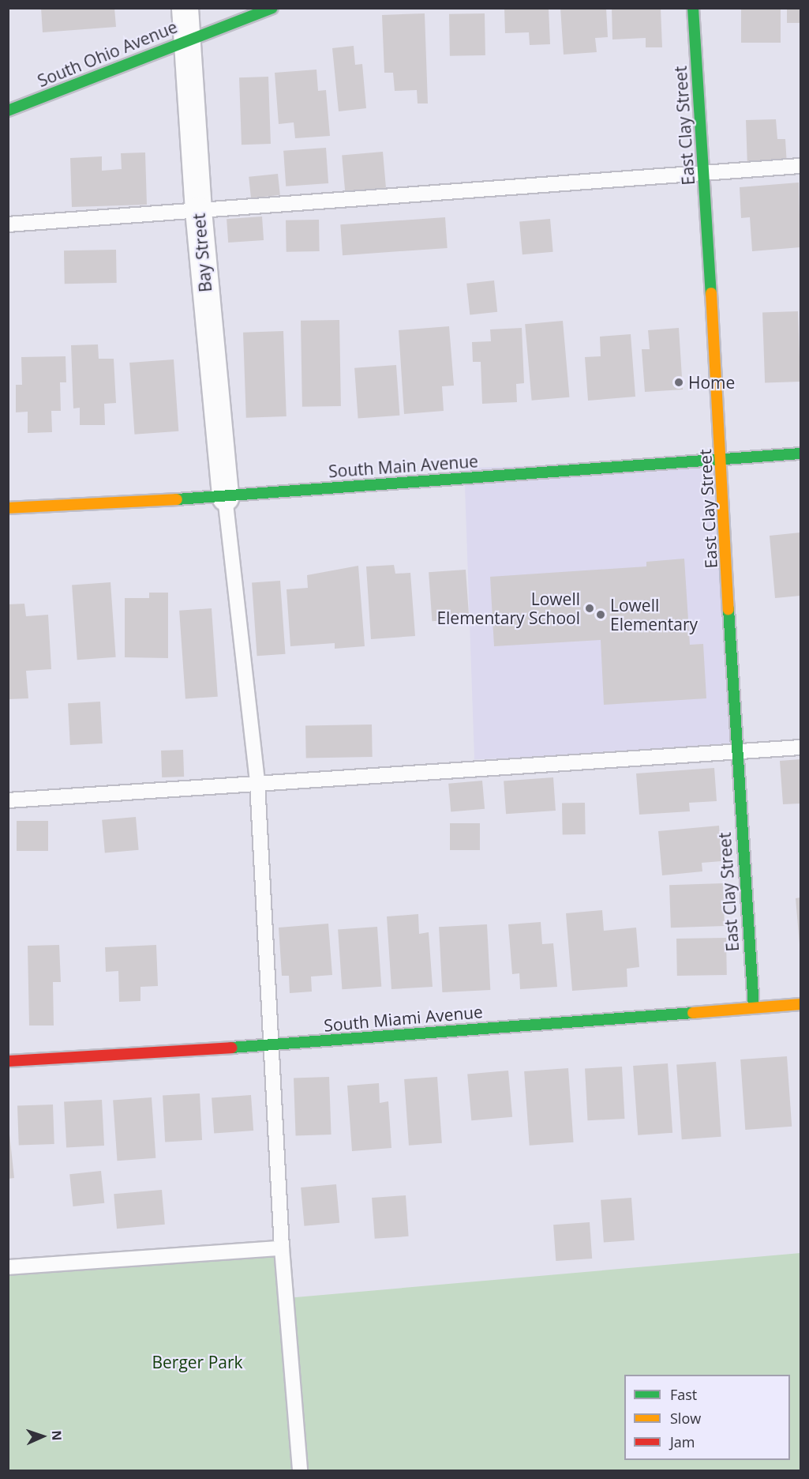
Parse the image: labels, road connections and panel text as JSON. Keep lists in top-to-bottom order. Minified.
{"streets":{"street":["South Ohio Avenue","East Clay Street","Bay Street","South Main Avenue","South Miami Avenue"]},"crossings":[["South Ohio Avenue","Bay Street"],["East Clay Street","South Main Avenue"],["East Clay Street","South Miami Avenue"],["Bay Street","South Main Avenue"]],"parks":["Berger Park"],"places":["Home","Lowell Elementary School","Lowell Elementary"],"legend":["Fast","Slow","Jam"],"north":"right"}
